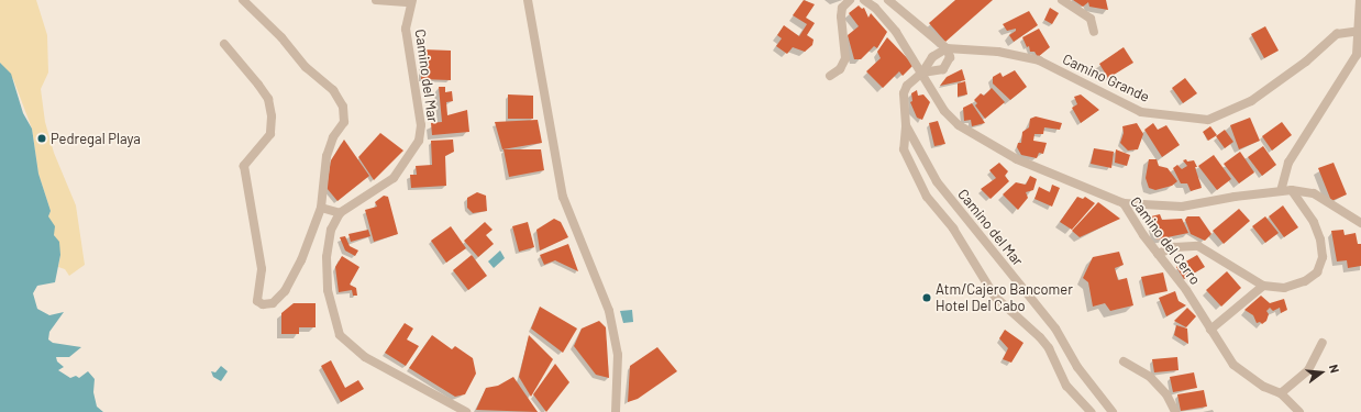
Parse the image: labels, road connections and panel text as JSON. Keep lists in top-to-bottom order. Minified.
{"streets":{"street":["Camino del Mar","Camino Grande","Camino del Cerro"]},"crossings":[["Camino del Mar","Camino Grande"],["Camino del Mar","Camino del Cerro"]],"places":["Pedregal Playa","Atm/Cajero Bancomer Hotel Del Cabo"],"north":"right"}
